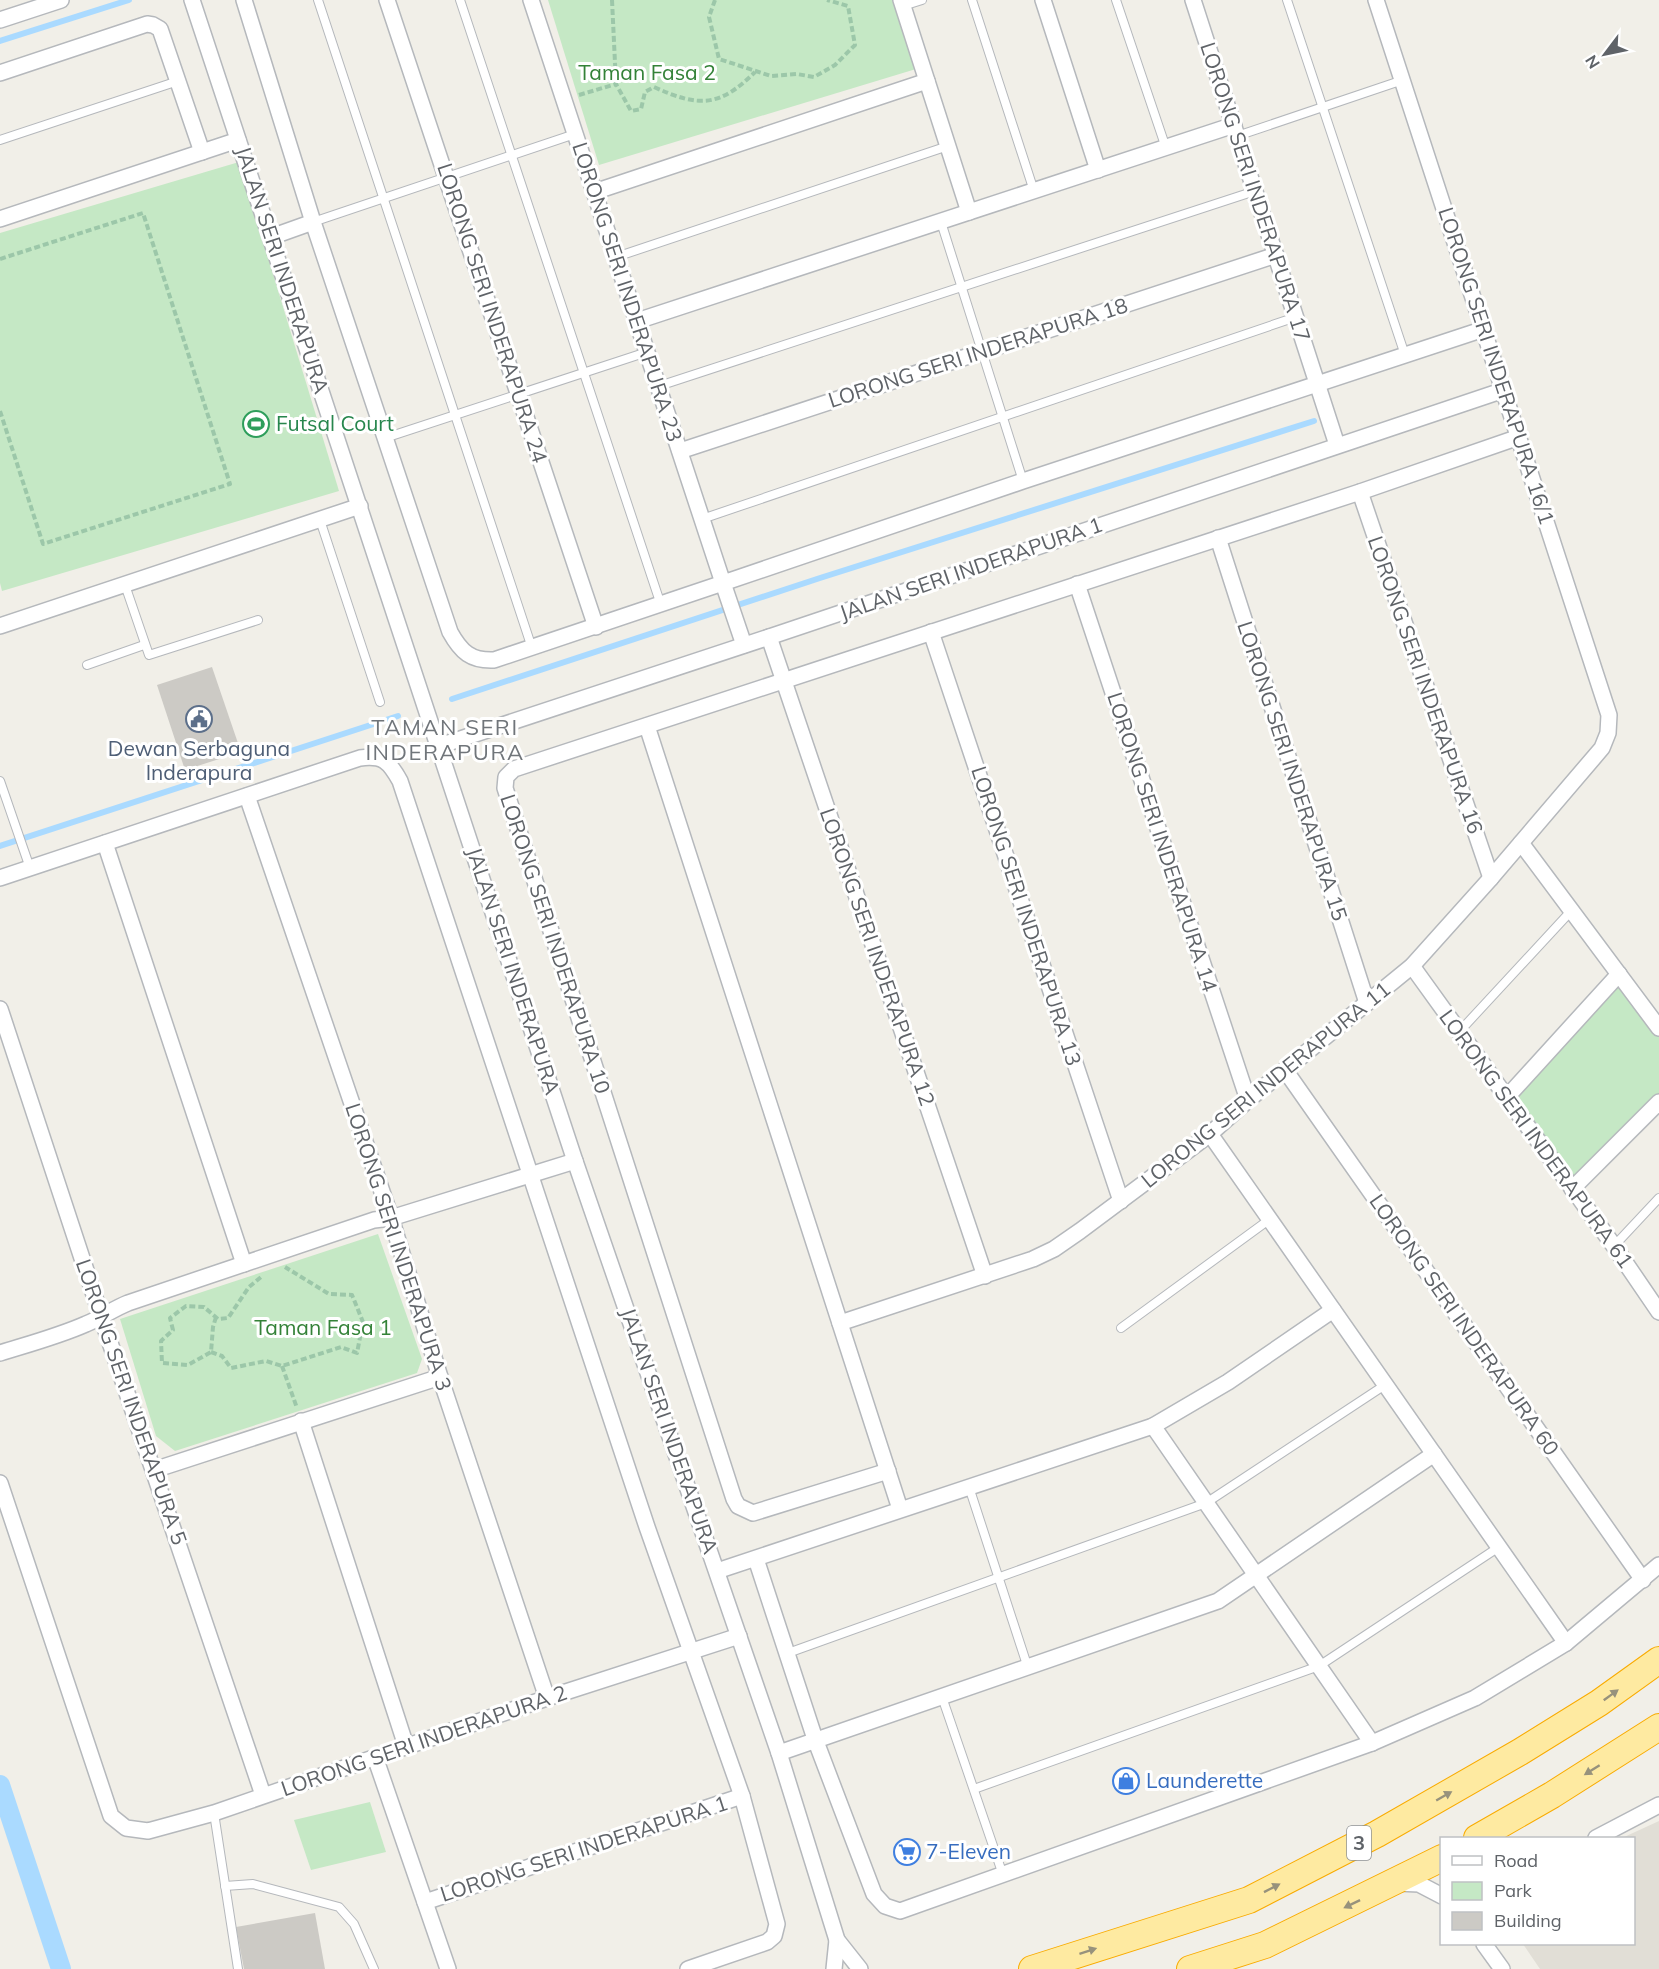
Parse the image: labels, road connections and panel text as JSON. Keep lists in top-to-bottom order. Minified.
{"streets":{"highway":["3"],"street":["LORONG SERI INDERAPURA 17","JALAN SERI INDERAPURA","LORONG SERI INDERAPURA 23","LORONG SERI INDERAPURA 24","LORONG SERI INDERAPURA 18","LORONG SERI INDERAPURA 16/1","JALAN SERI INDERAPURA 1","LORONG SERI INDERAPURA 16","LORONG SERI INDERAPURA 15","LORONG SERI INDERAPURA 14","LORONG SERI INDERAPURA 13","LORONG SERI INDERAPURA 10","LORONG SERI INDERAPURA 12","LORONG SERI INDERAPURA 11","LORONG SERI INDERAPURA 61","LORONG SERI INDERAPURA 3","LORONG SERI INDERAPURA 60","LORONG SERI INDERAPURA 5","LORONG SERI INDERAPURA 2","LORONG SERI INDERAPURA 1"]},"crossings":[["LORONG SERI INDERAPURA 17","LORONG SERI INDERAPURA 18"],["LORONG SERI INDERAPURA 17","JALAN SERI INDERAPURA 1"],["JALAN SERI INDERAPURA","JALAN SERI INDERAPURA 1"],["JALAN SERI INDERAPURA","LORONG SERI INDERAPURA 2"],["LORONG SERI INDERAPURA 23","LORONG SERI INDERAPURA 18"],["LORONG SERI INDERAPURA 23","JALAN SERI INDERAPURA 1"],["LORONG SERI INDERAPURA 16/1","JALAN SERI INDERAPURA 1"],["LORONG SERI INDERAPURA 16/1","LORONG SERI INDERAPURA 11"],["JALAN SERI INDERAPURA 1","LORONG SERI INDERAPURA 12"],["LORONG SERI INDERAPURA 16","LORONG SERI INDERAPURA 11"],["LORONG SERI INDERAPURA 15","LORONG SERI INDERAPURA 11"],["LORONG SERI INDERAPURA 14","LORONG SERI INDERAPURA 11"],["LORONG SERI INDERAPURA 13","LORONG SERI INDERAPURA 11"],["LORONG SERI INDERAPURA 12","LORONG SERI INDERAPURA 11"],["LORONG SERI INDERAPURA 11","LORONG SERI INDERAPURA 61"],["LORONG SERI INDERAPURA 11","LORONG SERI INDERAPURA 60"],["LORONG SERI INDERAPURA 3","LORONG SERI INDERAPURA 2"],["LORONG SERI INDERAPURA 5","LORONG SERI INDERAPURA 2"]],"districts":["TAMAN SERI INDERAPURA"],"parks":["Taman Fasa 2","Taman Fasa 1"],"places":{"sports":["Futsal Court"],"public building":["Dewan Serbaguna Inderapura"],"shop":["Launderette"],"supermarket":["7-Eleven"]},"legend":["Road","Park","Building"],"north":"bottom left"}
